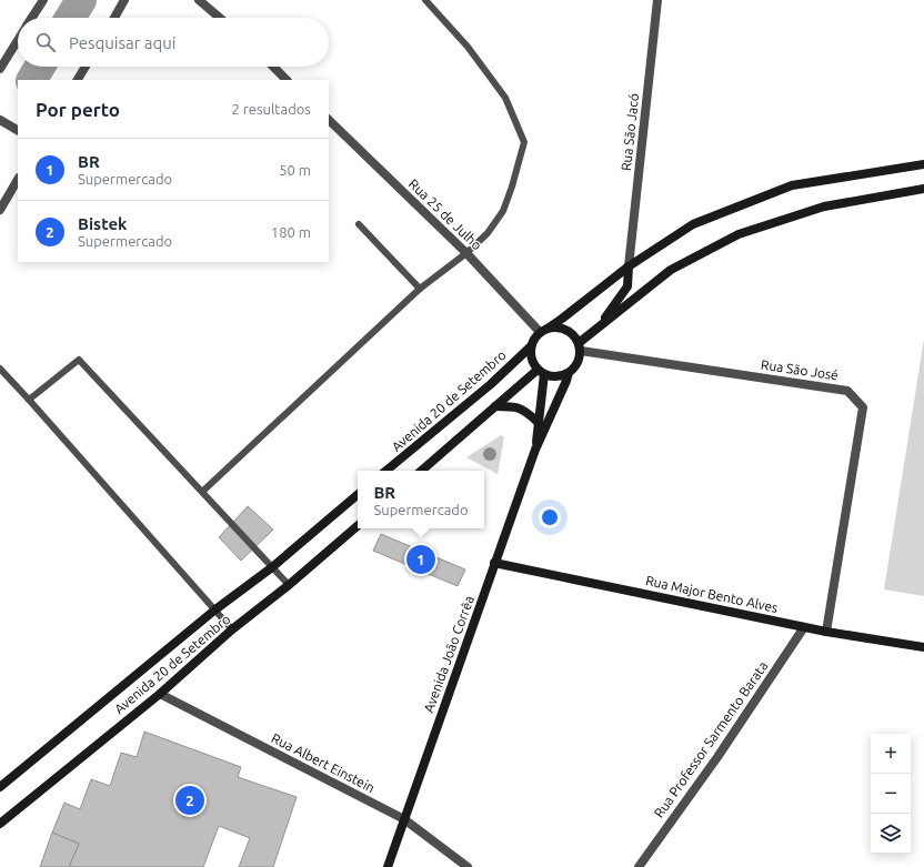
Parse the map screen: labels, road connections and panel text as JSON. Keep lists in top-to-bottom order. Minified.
{"streets":{"main road":["Avenida 20 de Setembro","Rua Major Bento Alves","Avenida João Corrêa"],"street":["Rua São Jacó","Rua 25 de Julho","Rua São José","Rua Professor Sarmento Barata","Rua Albert Einstein"]},"crossings":[["Rua 25 de Julho","Rua São José"],["Rua 25 de Julho","Avenida 20 de Setembro"],["Rua 25 de Julho","Avenida João Corrêa"],["Rua São José","Avenida 20 de Setembro"],["Rua São José","Rua Major Bento Alves"],["Rua São José","Avenida João Corrêa"],["Avenida 20 de Setembro","Avenida João Corrêa"],["Avenida 20 de Setembro","Rua Albert Einstein"],["Rua Major Bento Alves","Avenida João Corrêa"],["Rua Major Bento Alves","Rua Professor Sarmento Barata"],["Avenida João Corrêa","Rua Albert Einstein"]],"page":{"search":"Pesquisar aqui","heading":["Por perto","2 resultados"],"list":[{"mark":"1","name":"BR","note":"Supermercado","value":"50 m"},{"mark":"2","name":"Bistek","note":"Supermercado","value":"180 m"}],"popup":["BR","Supermercado"],"pins":["1","2"],"map_buttons":["+","−"]}}
